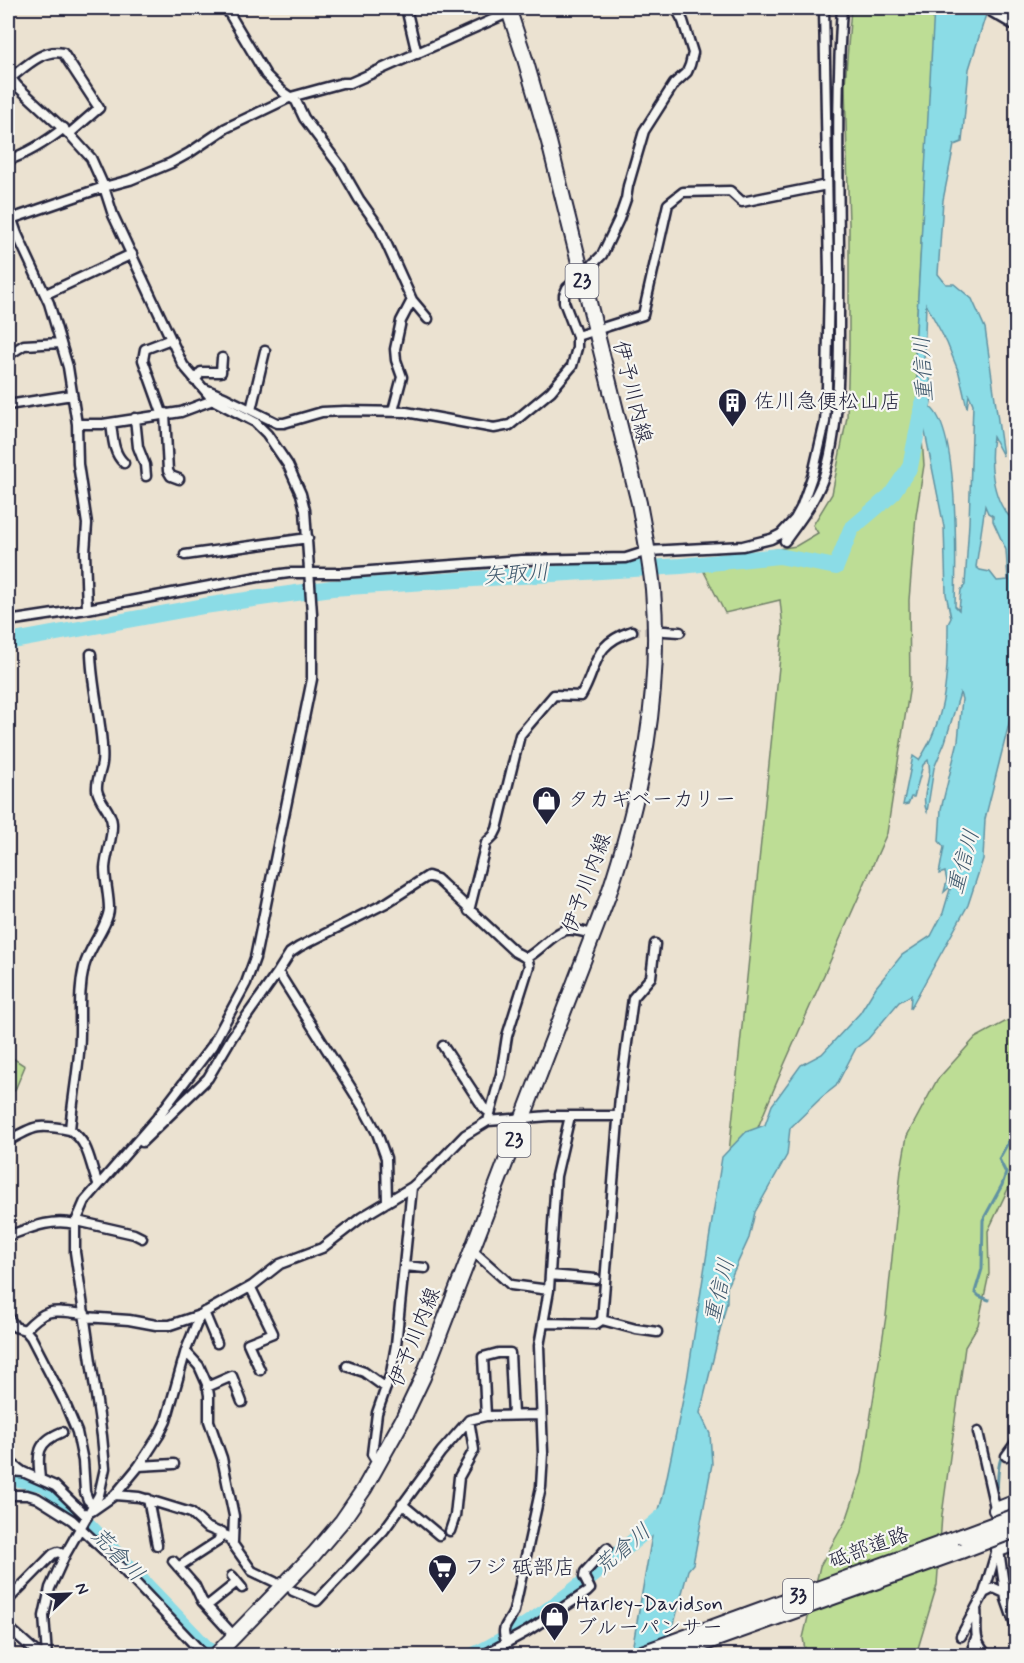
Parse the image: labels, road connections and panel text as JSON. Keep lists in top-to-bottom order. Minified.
{"streets":{"main road":["23","伊予川内線","砥部道路","33"]},"water":["重信川","矢取川","荒倉川"],"places":{"building":["佐川急便松山店"],"shop":["タカギベーカリー","Harley-Davidson ブルーパンサー"],"supermarket":["フジ 砥部店"]},"north":"top right"}
